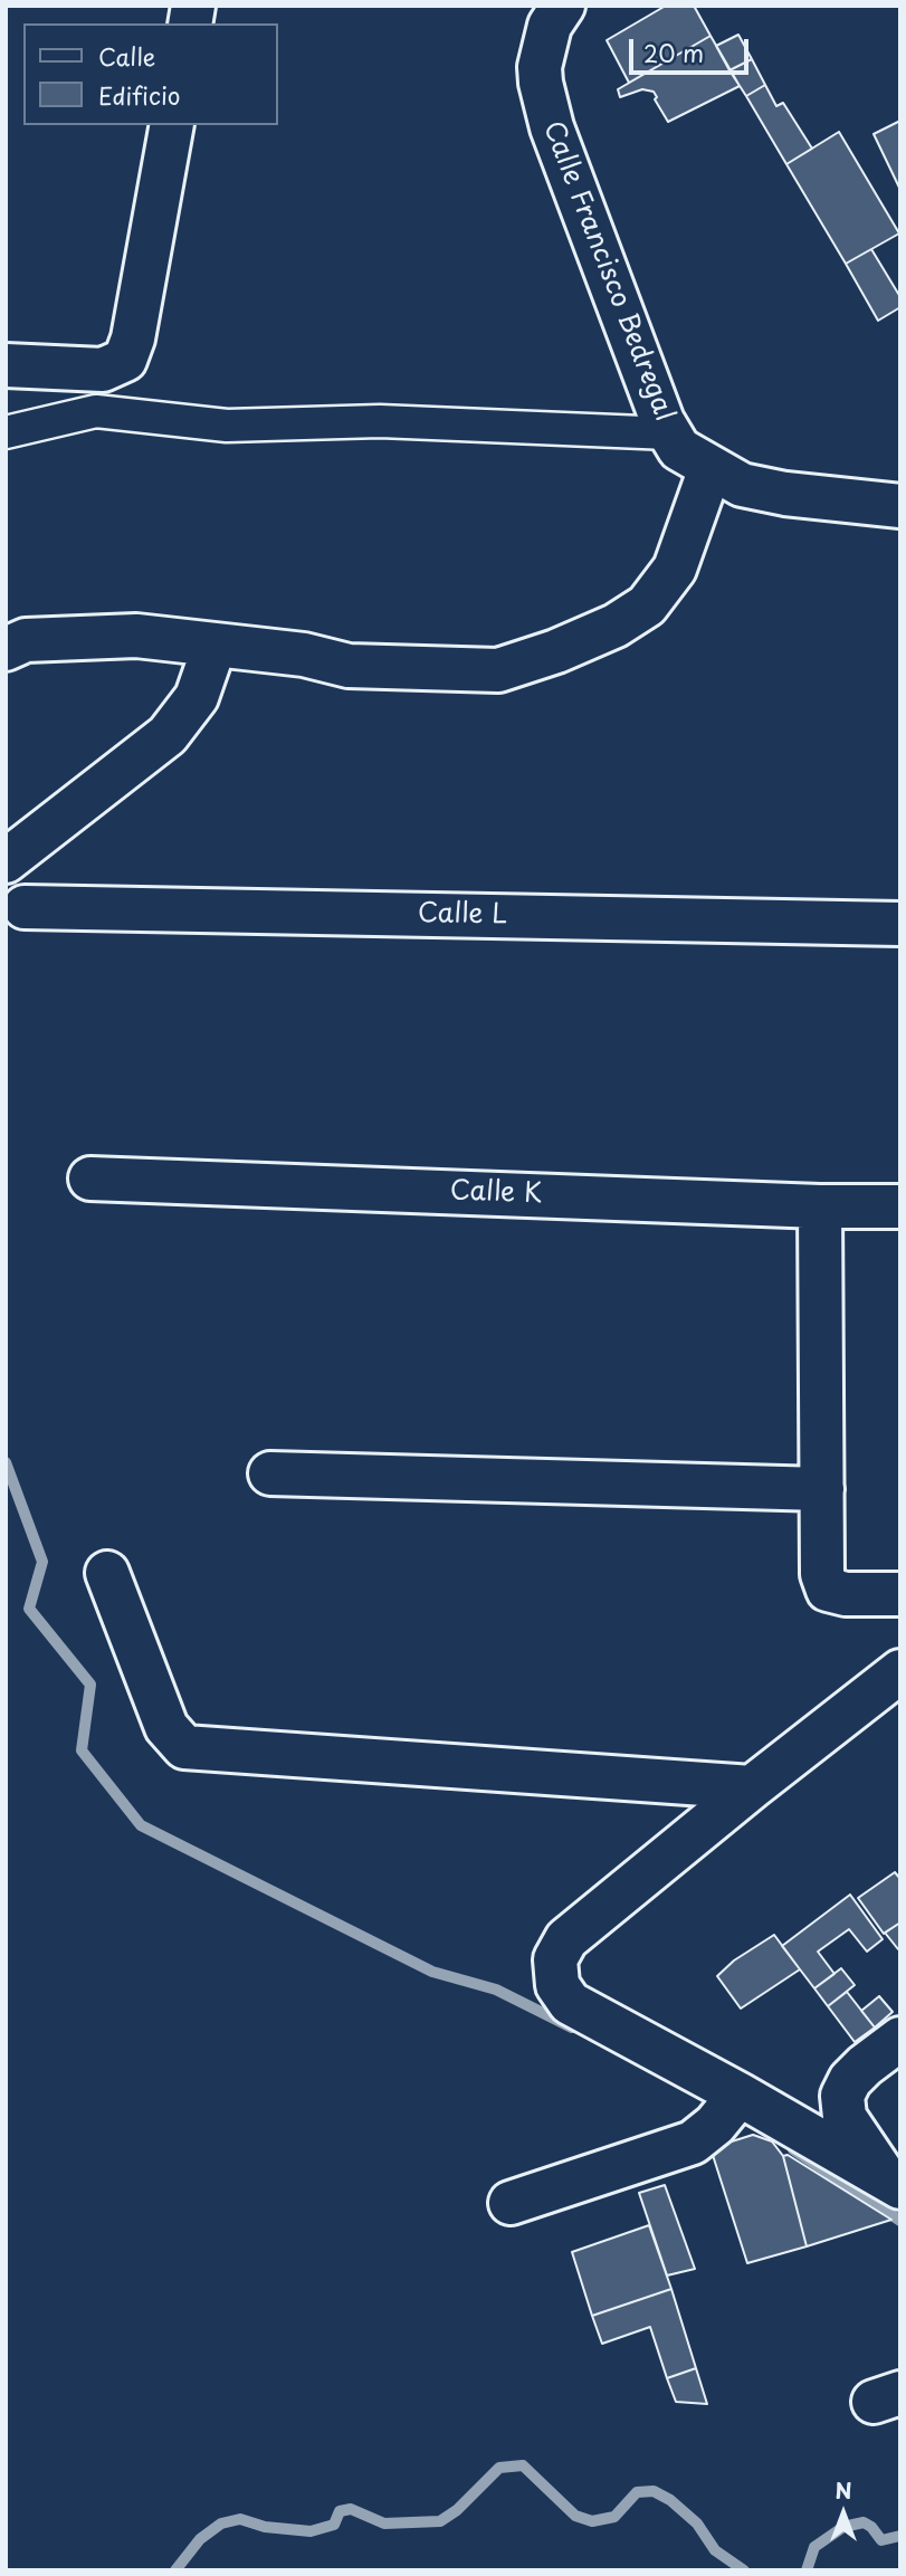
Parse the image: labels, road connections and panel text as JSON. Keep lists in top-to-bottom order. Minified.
{"streets":{"street":["Calle Francisco Bedregal","Calle L","Calle K"]},"legend":["Calle","Edificio"],"scale_bar":"20 m","north":"top"}
